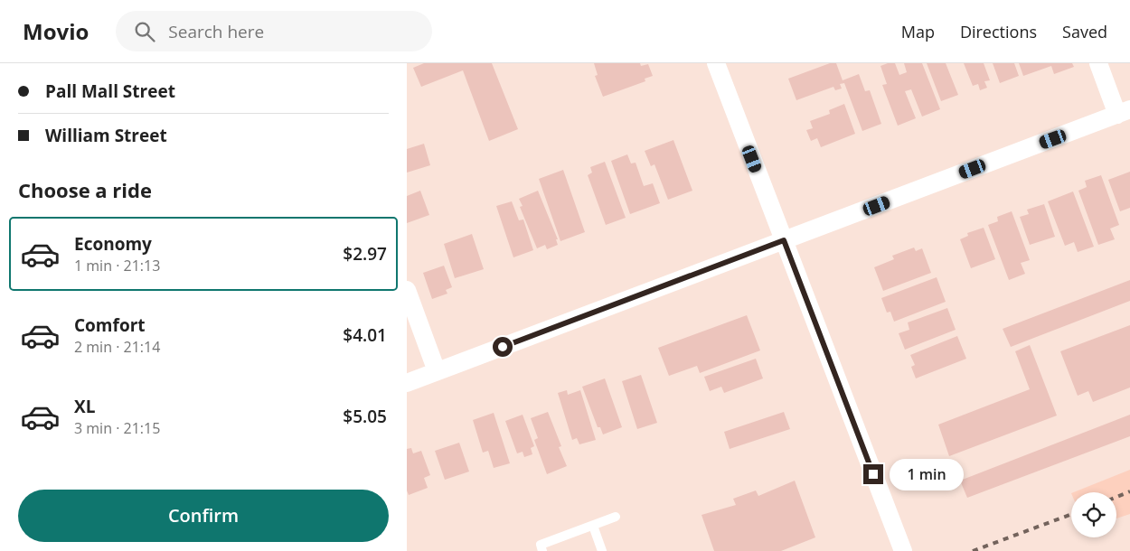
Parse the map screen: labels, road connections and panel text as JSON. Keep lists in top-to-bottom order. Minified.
{"page":{"header":"Movio","search":"Search here","nav":["Map","Directions","Saved"],"banner":["Pall Mall Street","William Street"],"heading":"Choose a ride","list":[{"name":"Economy","note":"1 min · 21:13","value":"$2.97"},{"name":"Comfort","note":"2 min · 21:14","value":"$4.01"},{"name":"XL","note":"3 min · 21:15","value":"$5.05"}],"bubble":"1 min","buttons":"Confirm"}}
